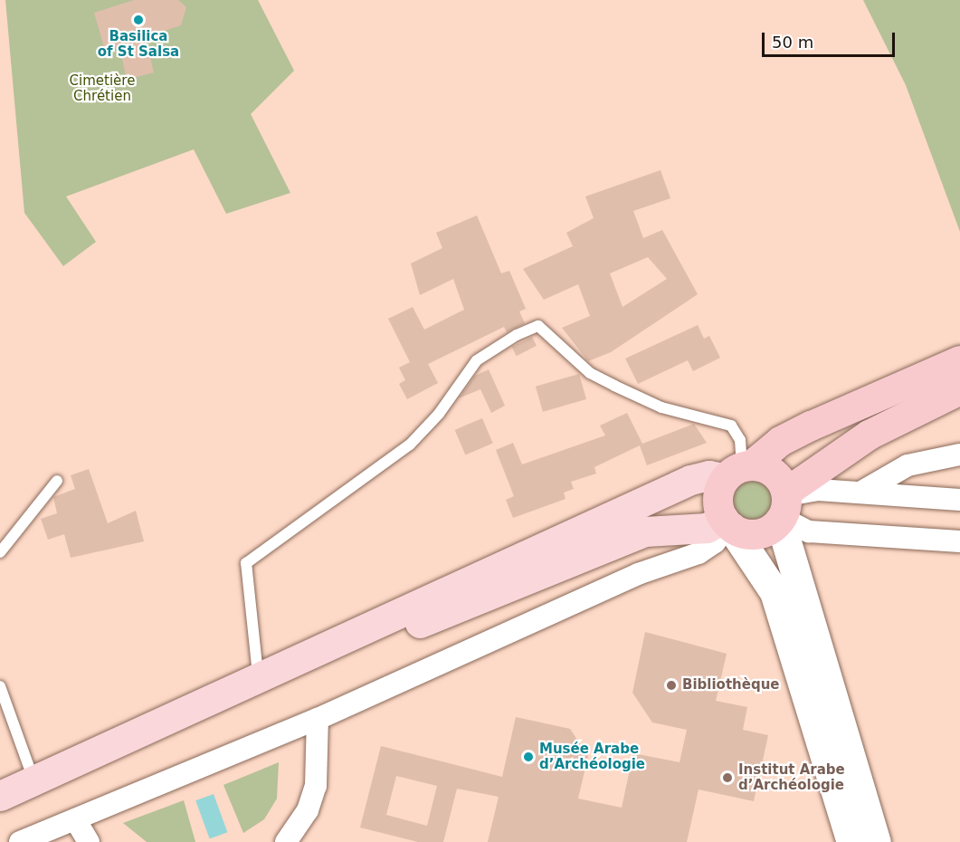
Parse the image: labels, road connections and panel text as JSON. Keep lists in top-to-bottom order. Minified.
{"parks":["Cimetière Chrétien"],"places":["Basilica of St Salsa","Bibliothèque","Musée Arabe d’Archéologie","Institut Arabe d’Archéologie"],"scale_bar":"50 m"}
